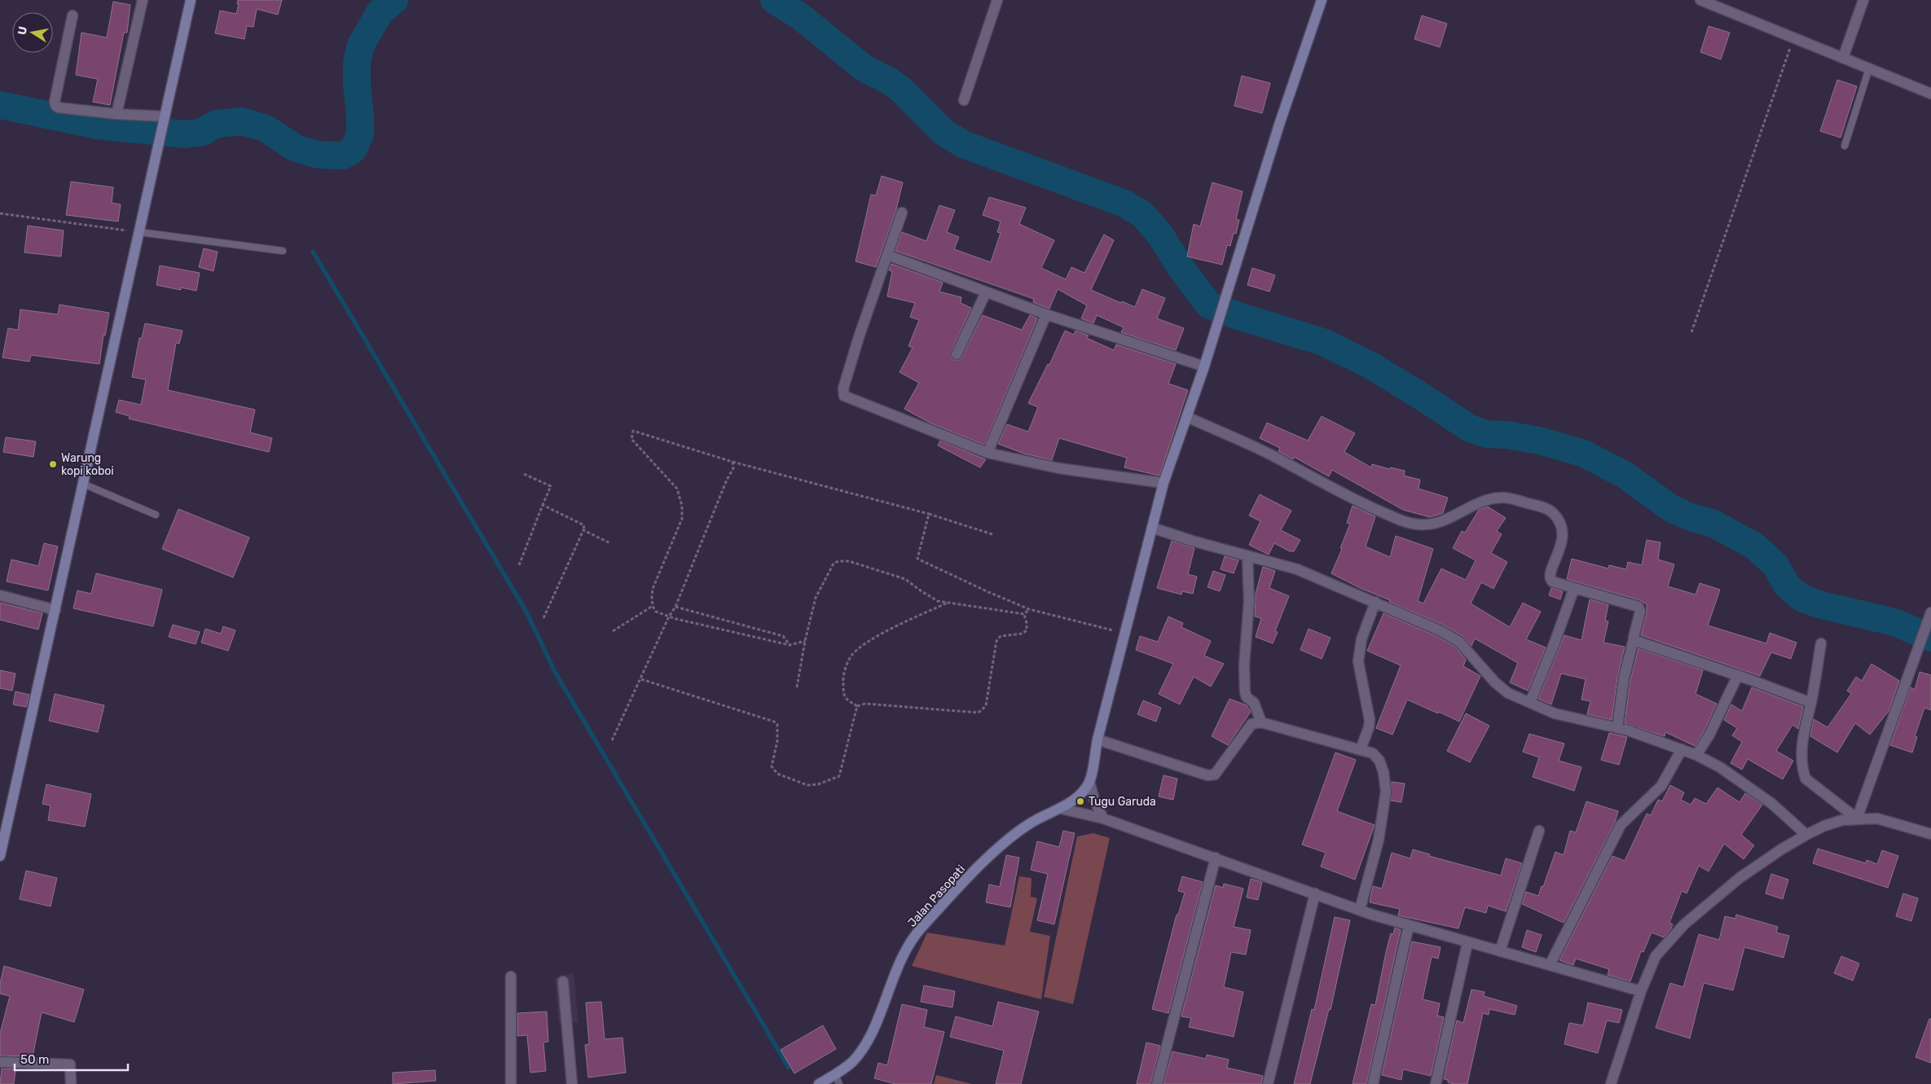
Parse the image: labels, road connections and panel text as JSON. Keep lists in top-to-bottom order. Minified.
{"streets":{"street":["Jalan Pasopati"]},"places":["Warung kopi koboi","Tugu Garuda"],"scale_bar":"50 m","north":"left"}
